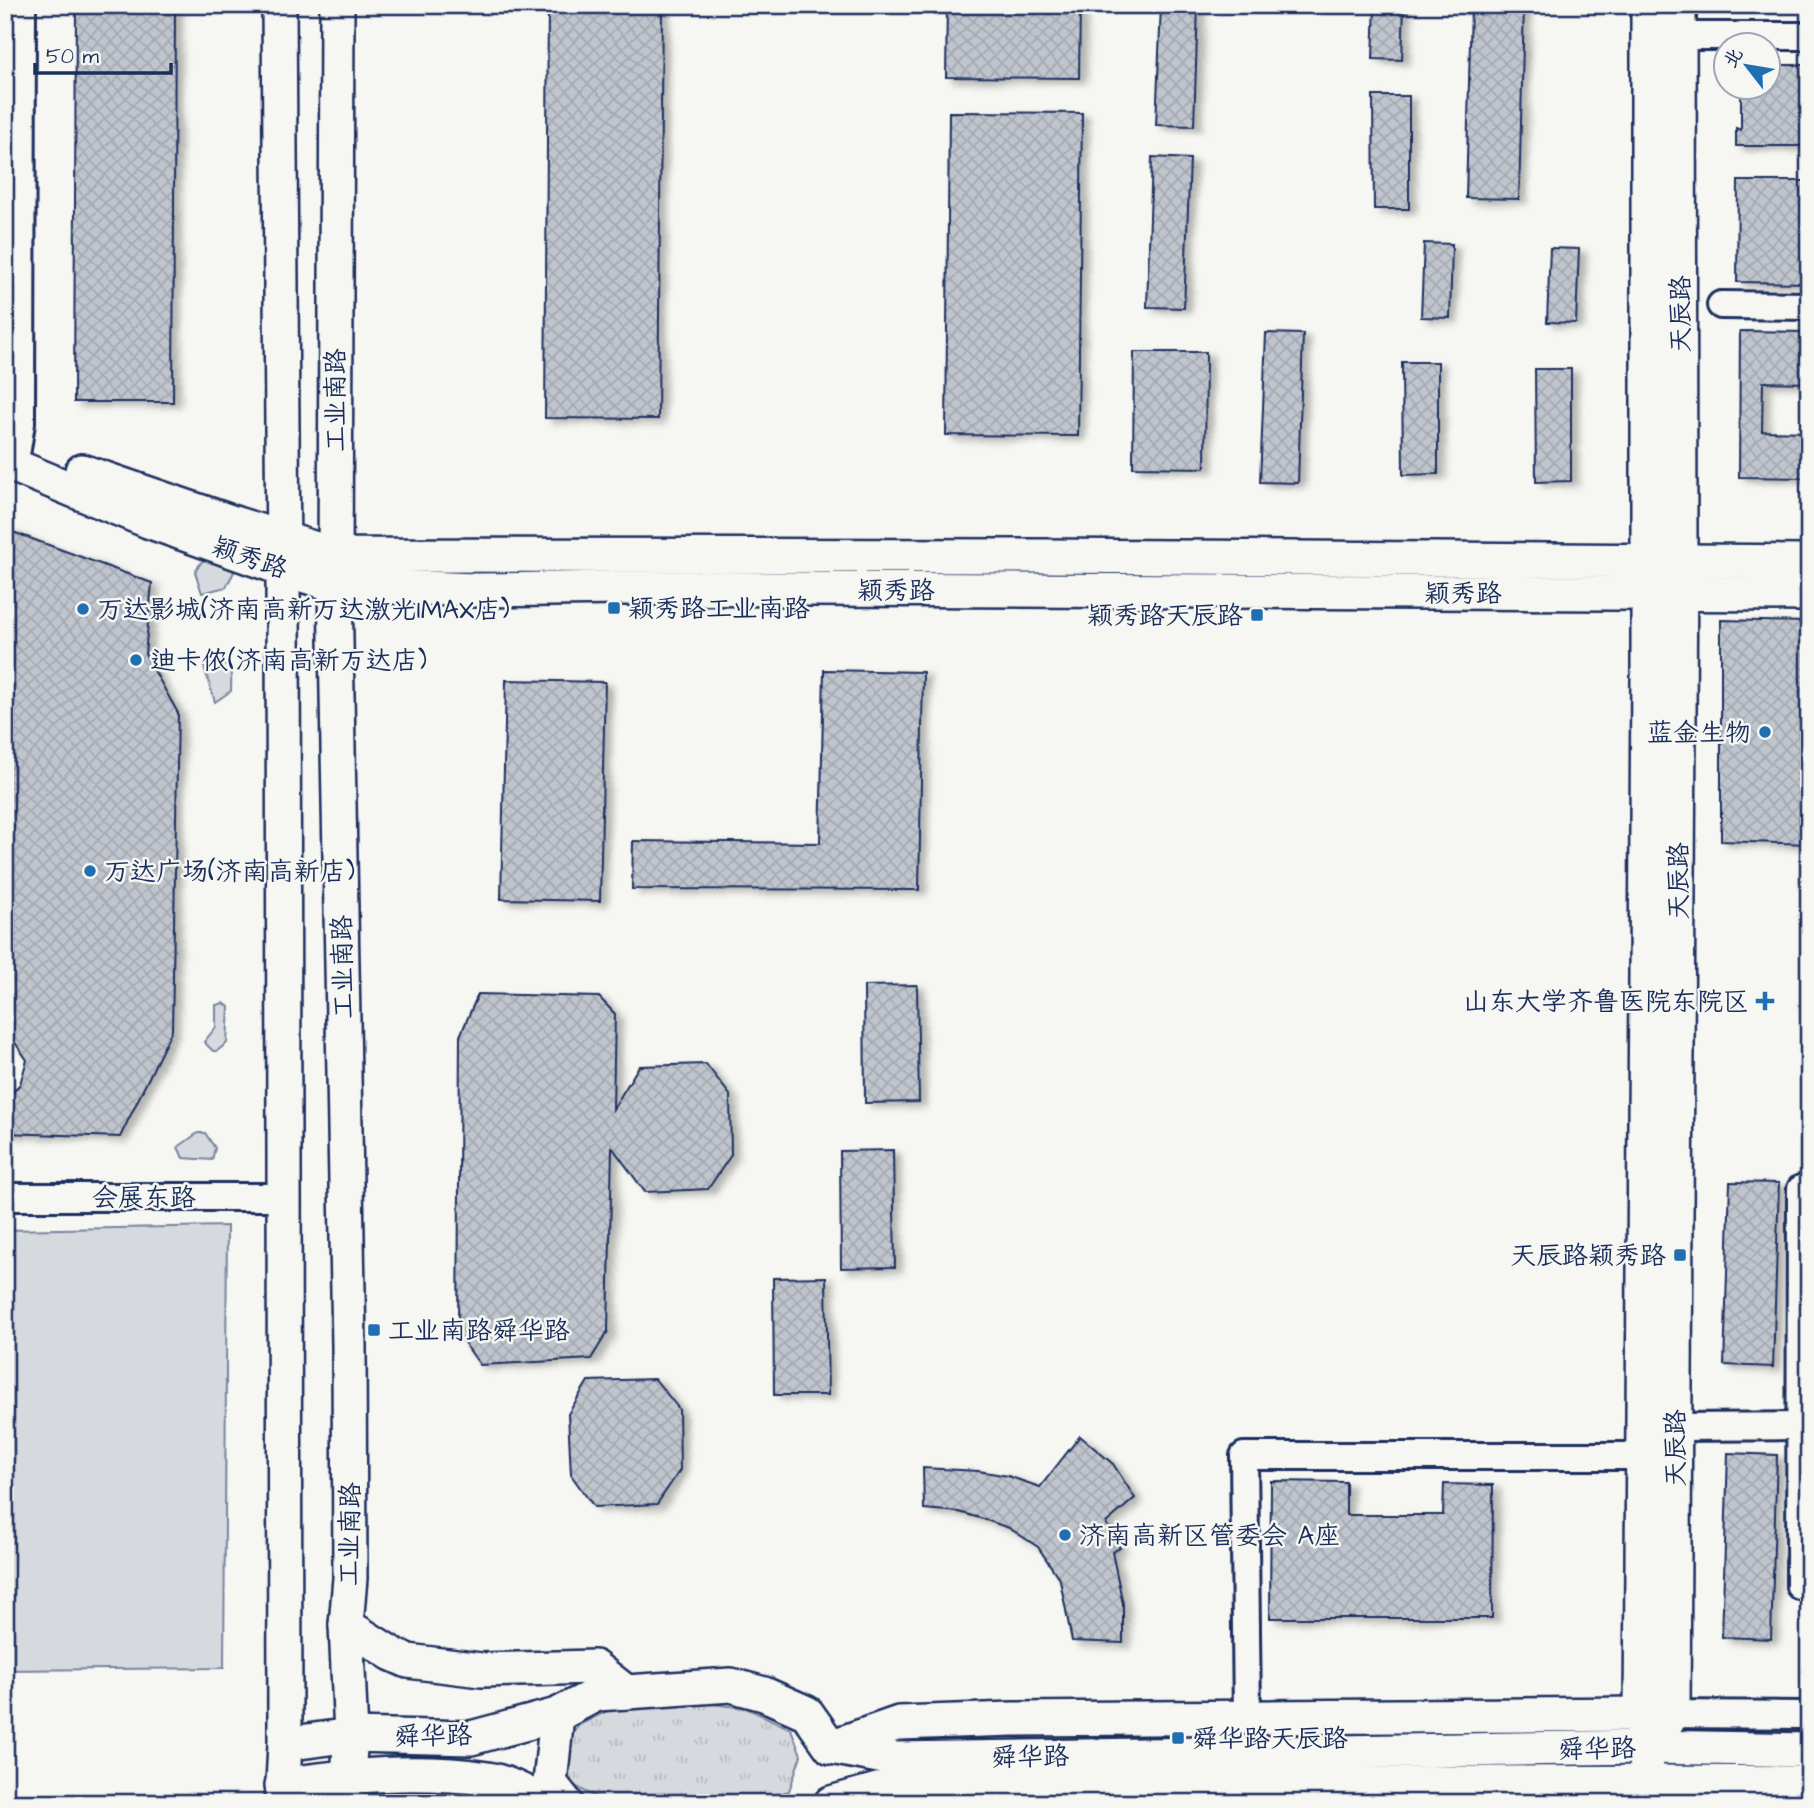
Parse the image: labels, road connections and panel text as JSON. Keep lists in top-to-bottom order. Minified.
{"streets":{"main road":["天辰路","工业南路","颖秀路","舜华路"],"street":["会展东路"]},"crossings":[["天辰路","颖秀路"],["天辰路","舜华路"],["工业南路","颖秀路"],["工业南路","会展东路"],["工业南路","舜华路"]],"places":{"transit":["颖秀路工业南路","颖秀路天辰路","天辰路颖秀路","工业南路舜华路","舜华路天辰路"],"other":["万达影城(济南高新万达激光IMAX店)","迪卡侬(济南高新万达店)","蓝金生物","万达广场(济南高新店)","济南高新区管委会 A座"],"health":["山东大学齐鲁医院东院区"]},"scale_bar":"50 m","north":"top left"}
